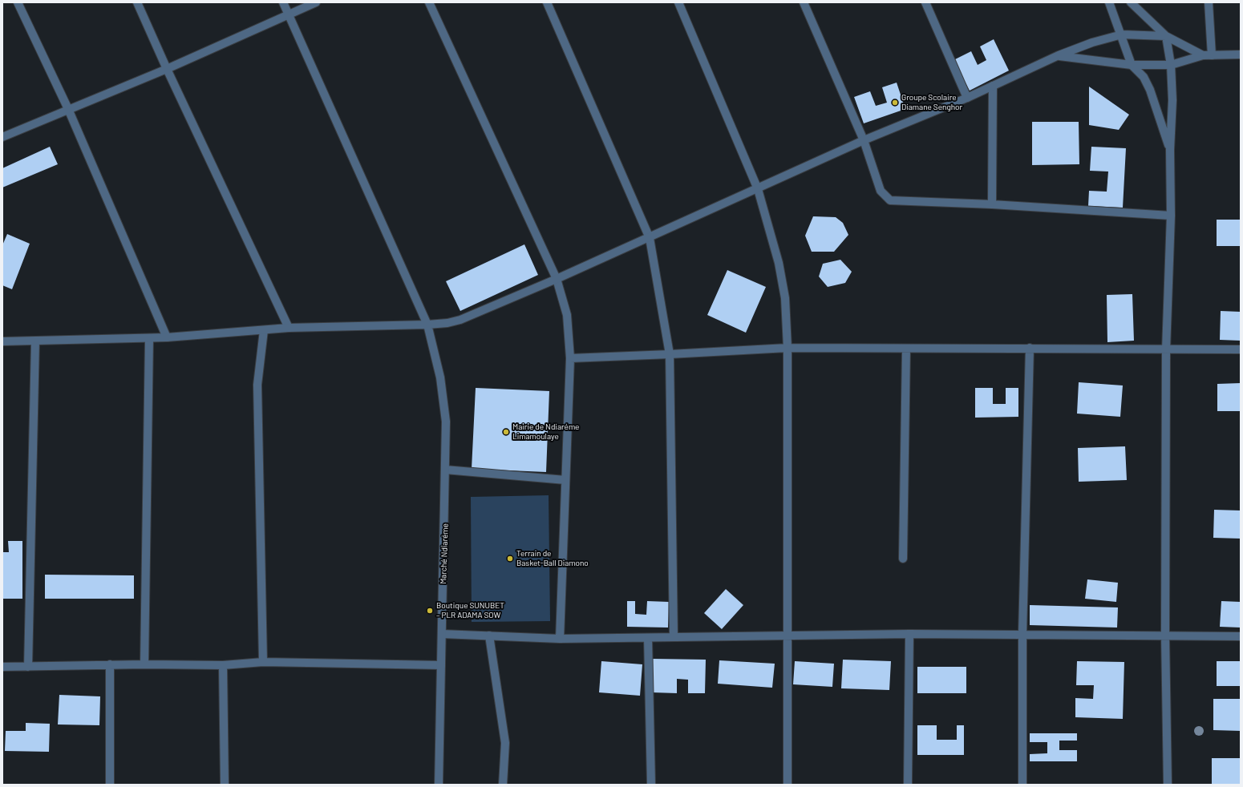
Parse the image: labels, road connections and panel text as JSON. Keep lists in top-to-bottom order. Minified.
{"streets":{"street":["Marché Ndiaréme"]},"places":["Groupe Scolaire Diamane Senghor","Mairie de Ndiaréme Limamoulaye","Terrain de Basket-Ball Diamono","Boutique SUNUBET – PLR ADAMA SOW"]}
